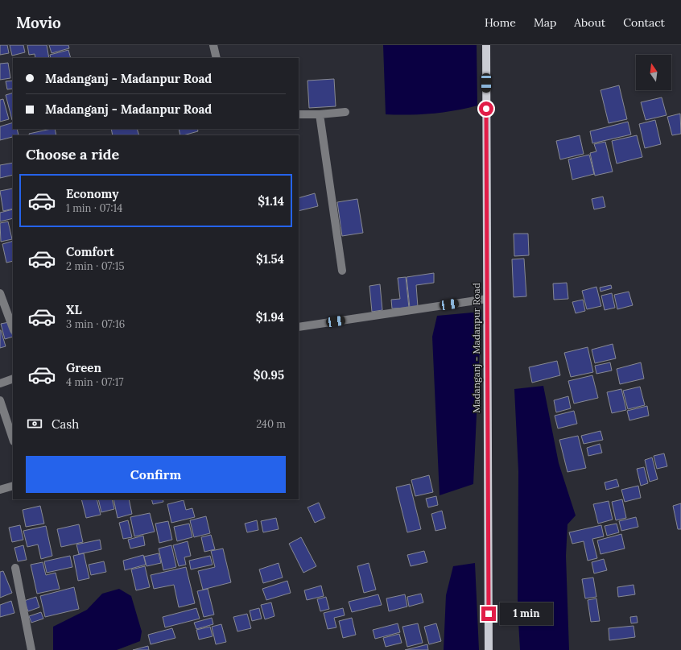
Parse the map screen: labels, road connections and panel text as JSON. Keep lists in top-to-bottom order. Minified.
{"streets":{"main road":["Madanganj - Madanpur Road"]},"north":"top","page":{"header":"Movio","nav":["Home","Map","About","Contact"],"banner":["Madanganj - Madanpur Road","Madanganj - Madanpur Road"],"heading":"Choose a ride","list":[{"name":"Economy","note":"1 min · 07:14","value":"$1.14"},{"name":"Comfort","note":"2 min · 07:15","value":"$1.54"},{"name":"XL","note":"3 min · 07:16","value":"$1.94"},{"name":"Green","note":"4 min · 07:17","value":"$0.95"}],"pay":["Cash","240 m"],"buttons":"Confirm","bubble":"1 min"}}
